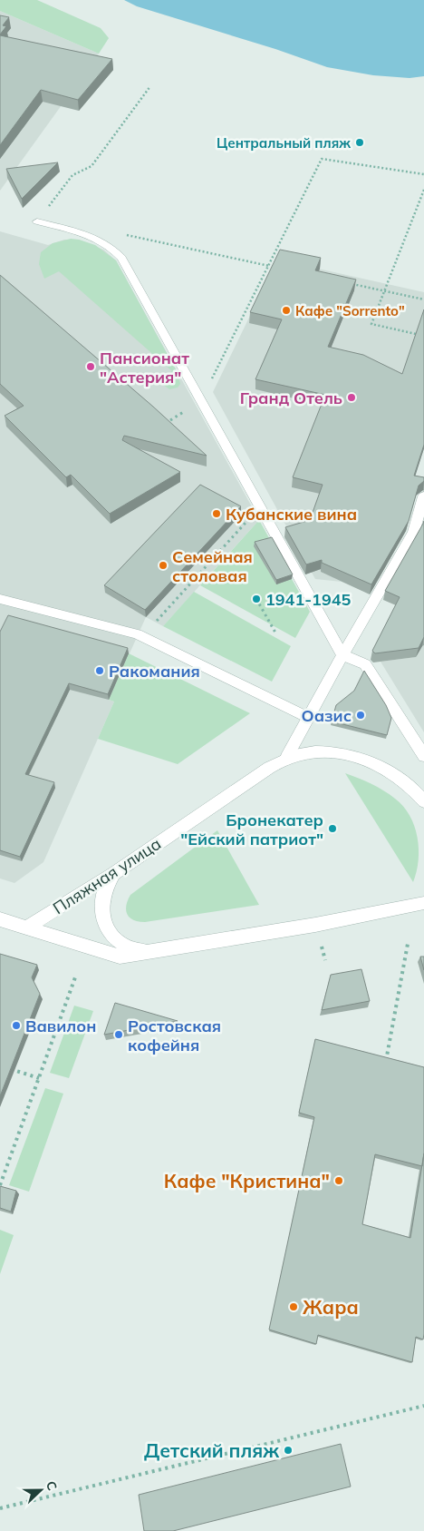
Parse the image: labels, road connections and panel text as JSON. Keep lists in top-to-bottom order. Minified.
{"streets":{"street":["Пляжная улица"]},"places":["Центральный пляж","Кафе \"Sorrento\"","Пансионат \"Астерия\"","Гранд Отель","Кубанские вина","Семейная столовая","1941-1945","Ракомания","Оазис","Бронекатер \"Ейский патриот\"","Вавилон","Ростовская кофейня","Кафе \"Кристина\"","Жара","Детский пляж"],"north":"right"}
